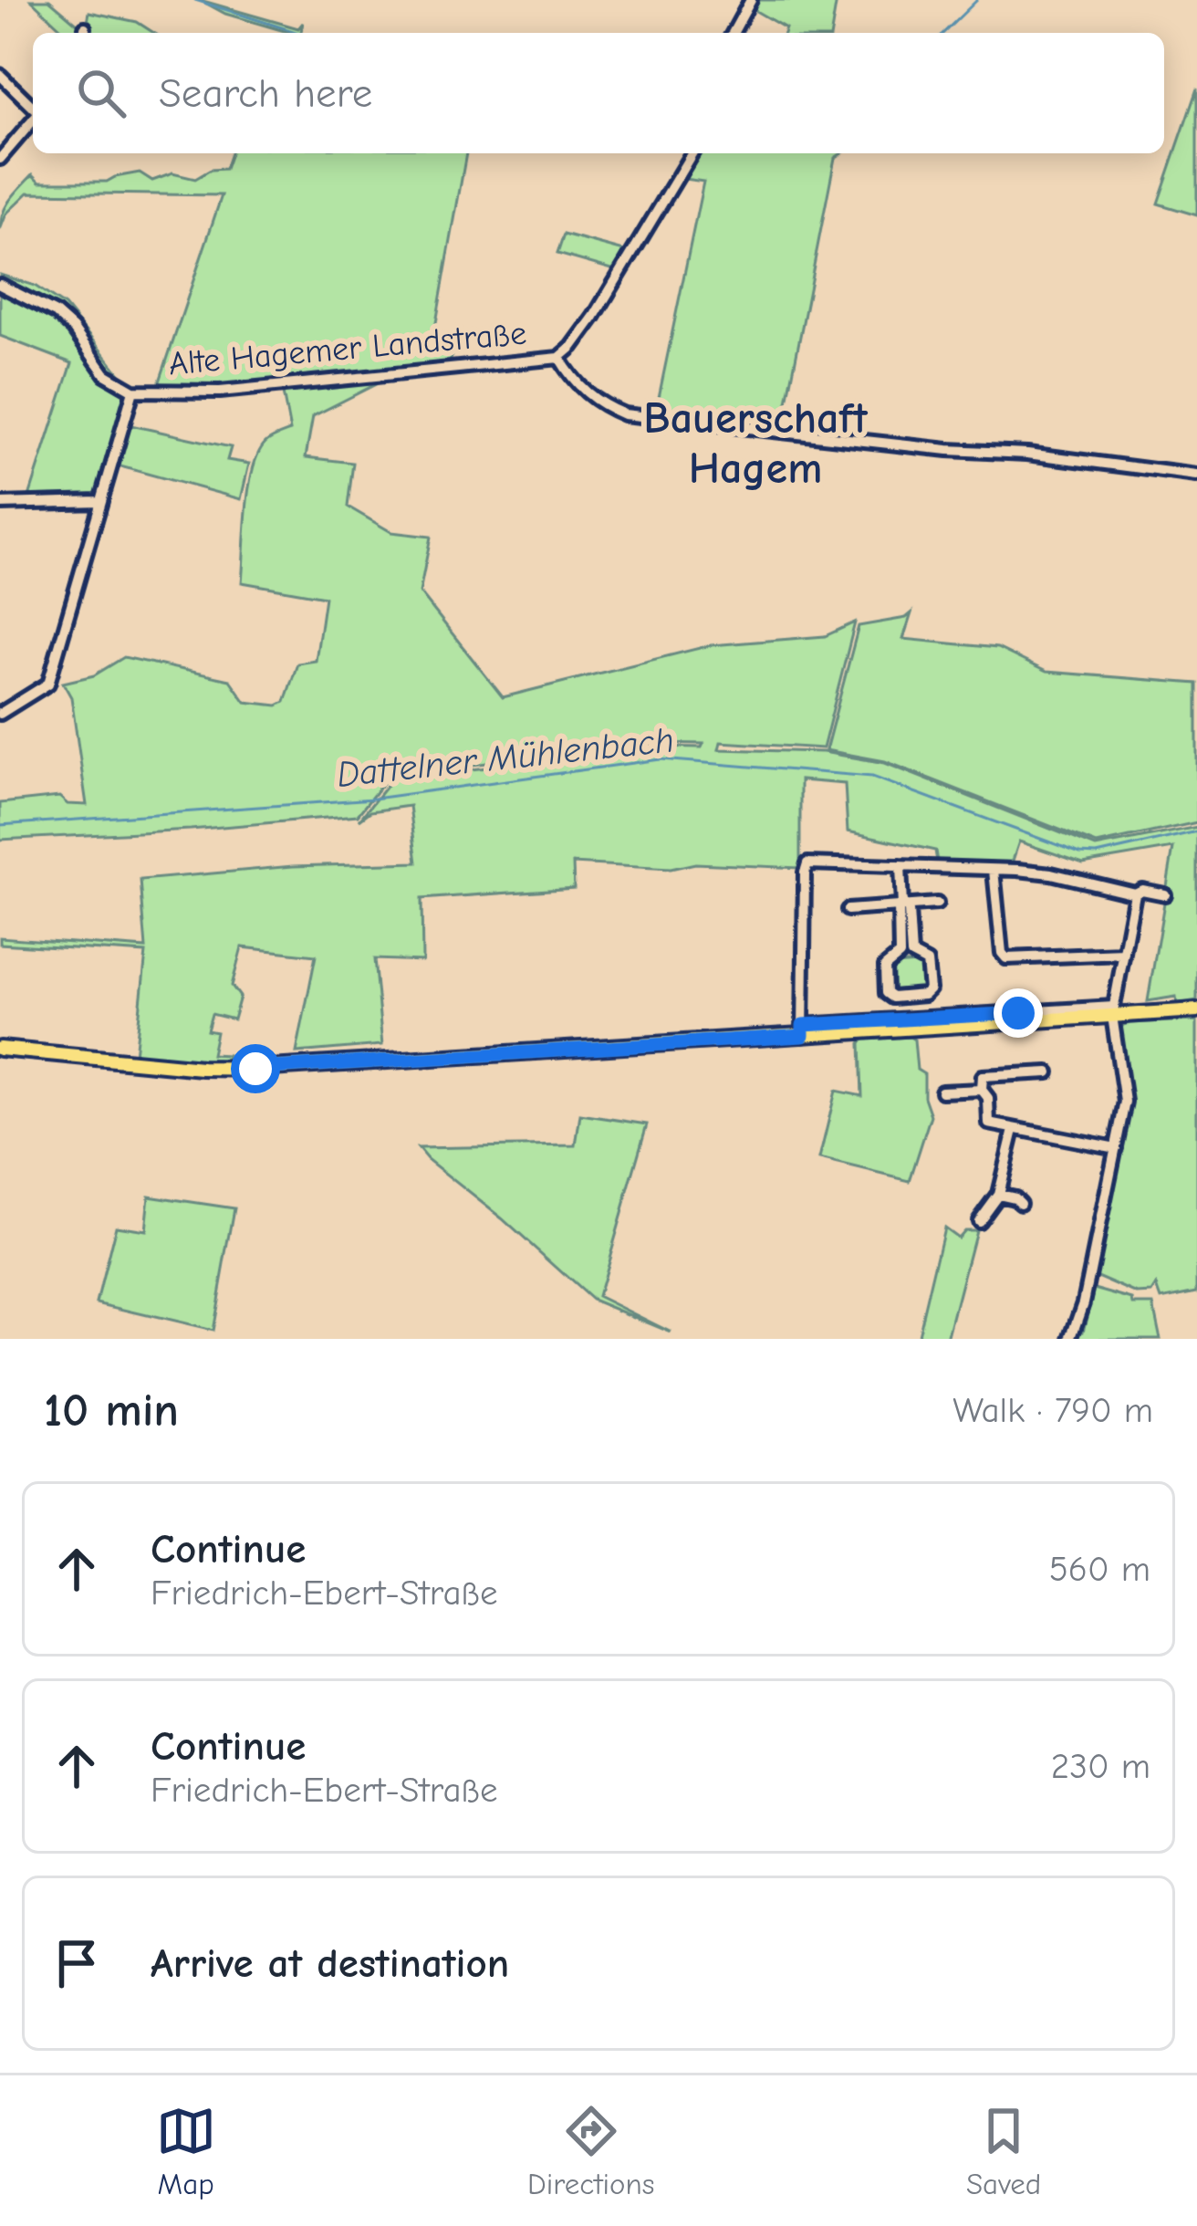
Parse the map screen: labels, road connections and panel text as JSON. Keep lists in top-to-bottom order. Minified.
{"streets":{"street":["Alte Hagemer Landstraße"]},"districts":["Bauerschaft Hagem"],"water":["Dattelner Mühlenbach"],"page":{"search":"Search here","heading":["10 min","Walk · 790 m"],"list":[["Continue","Friedrich-Ebert-Straße","560 m"],["Continue","Friedrich-Ebert-Straße","230 m"],"Arrive at destination"],"nav":["Map","Directions","Saved"]}}
